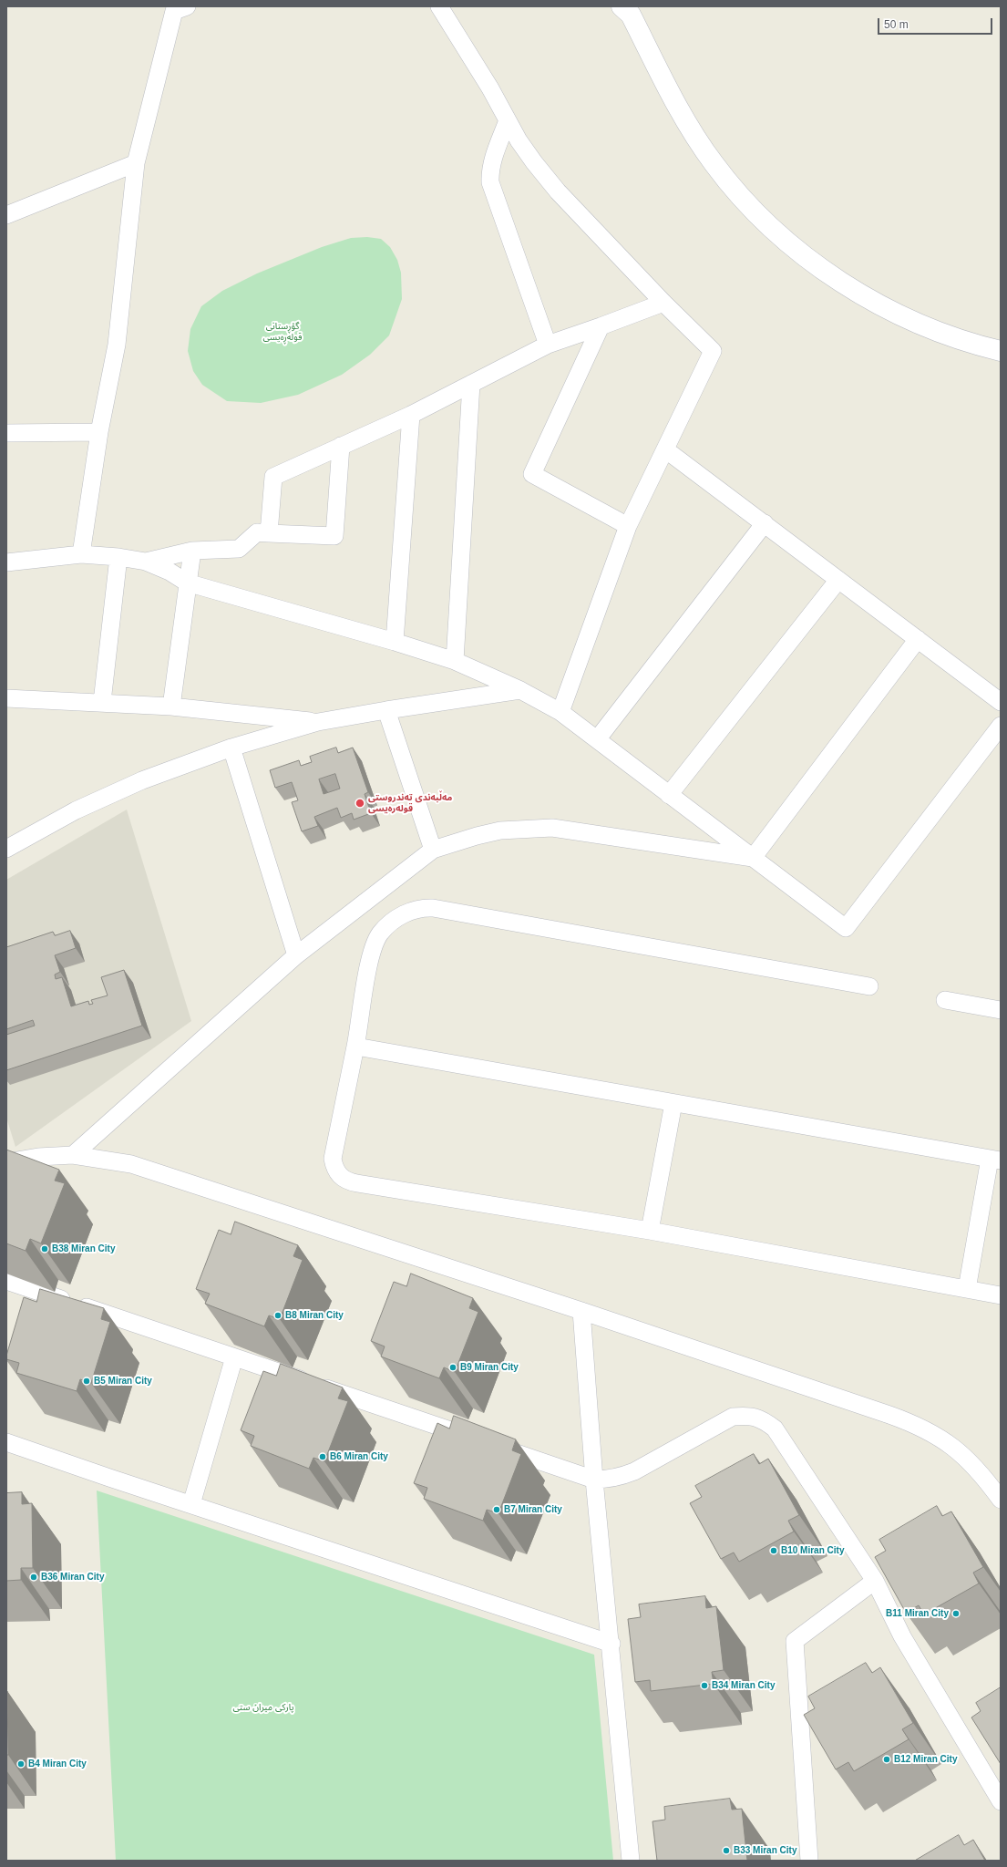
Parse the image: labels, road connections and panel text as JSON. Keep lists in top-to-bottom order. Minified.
{"parks":["گۆڕستانی قولەڕەیسی","پارکی میران ستی"],"places":["مەڵبەندی تەندروستی قولەرەیسی","B38 Miran City","B8 Miran City","B9 Miran City","B5 Miran City","B6 Miran City","B7 Miran City","B10 Miran City","B36 Miran City","B11 Miran City","B34 Miran City","B12 Miran City","B4 Miran City","B33 Miran City"],"scale_bar":"50 m"}
